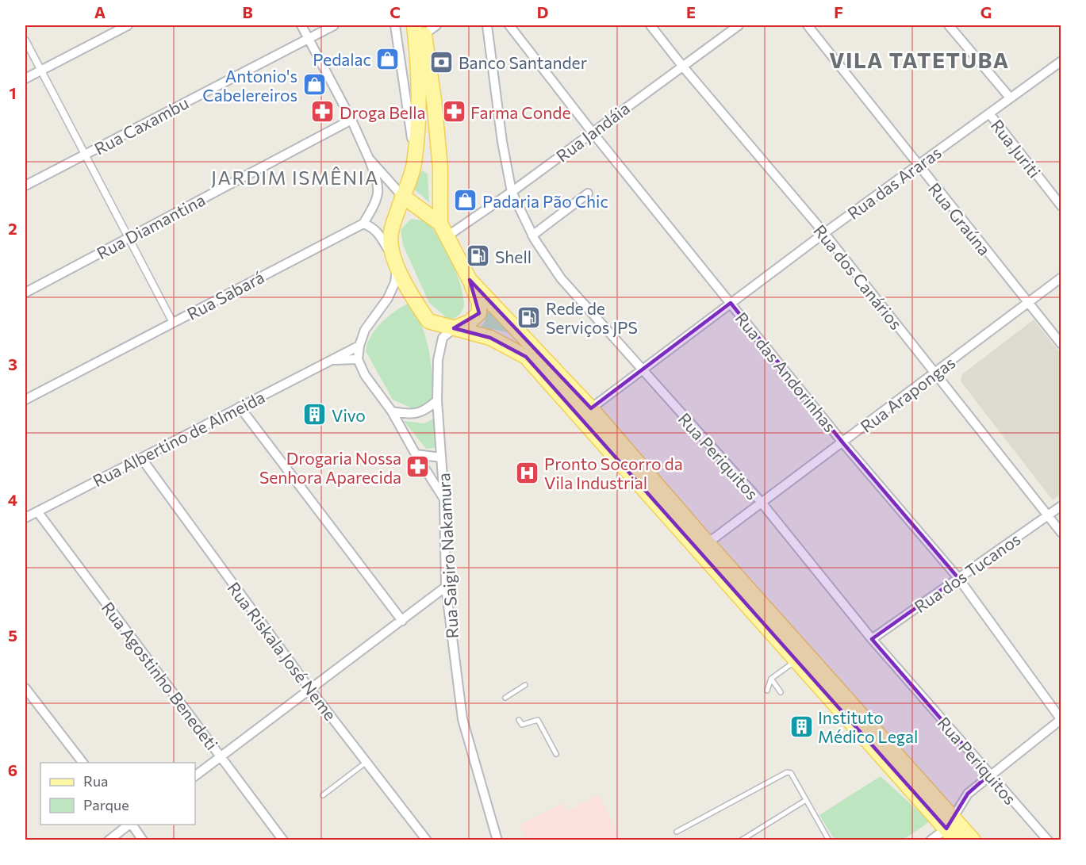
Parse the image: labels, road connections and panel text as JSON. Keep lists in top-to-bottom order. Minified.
{"streets":{"street":["Rua Caxambu","Rua Jandáia","Rua Juriti","Rua das Araras","Rua Graúna","Rua Diamantina","Rua dos Canários","Rua Sabará","Rua das Andorinhas","Rua Arapongas","Rua Albertino de Almeida","Rua Periquitos","Rua Saigiro Nakamura","Rua dos Tucanos","Rua Riskala José Neme","Rua Agostinho Benedeti"]},"crossings":[["Rua Jandáia","Rua dos Canários"],["Rua Jandáia","Rua das Andorinhas"],["Rua Jandáia","Rua Periquitos"],["Rua Juriti","Rua das Araras"],["Rua das Araras","Rua Graúna"],["Rua das Araras","Rua dos Canários"],["Rua das Araras","Rua das Andorinhas"],["Rua das Araras","Rua Periquitos"],["Rua Graúna","Rua Arapongas"],["Rua dos Canários","Rua Arapongas"],["Rua dos Canários","Rua dos Tucanos"],["Rua das Andorinhas","Rua Arapongas"],["Rua das Andorinhas","Rua dos Tucanos"],["Rua Arapongas","Rua Periquitos"],["Rua Albertino de Almeida","Rua Riskala José Neme"],["Rua Albertino de Almeida","Rua Agostinho Benedeti"],["Rua Periquitos","Rua dos Tucanos"]],"districts":["VILA TATETUBA","JARDIM ISMÊNIA"],"places":{"shop":["Pedalac","Antonio's Cabelereiros","Padaria Pão Chic"],"bank":["Banco Santander"],"pharmacy":["Droga Bella","Farma Conde","Drogaria Nossa Senhora Aparecida"],"fuel station":["Shell","Rede de Serviços JPS"],"building":["Vivo","Instituto Médico Legal"],"hospital":["Pronto Socorro da Vila Industrial"]},"legend":["Rua","Parque"],"grid":{"columns":["A","B","C","D","E","F","G"],"rows":["1","2","3","4","5","6"]}}
